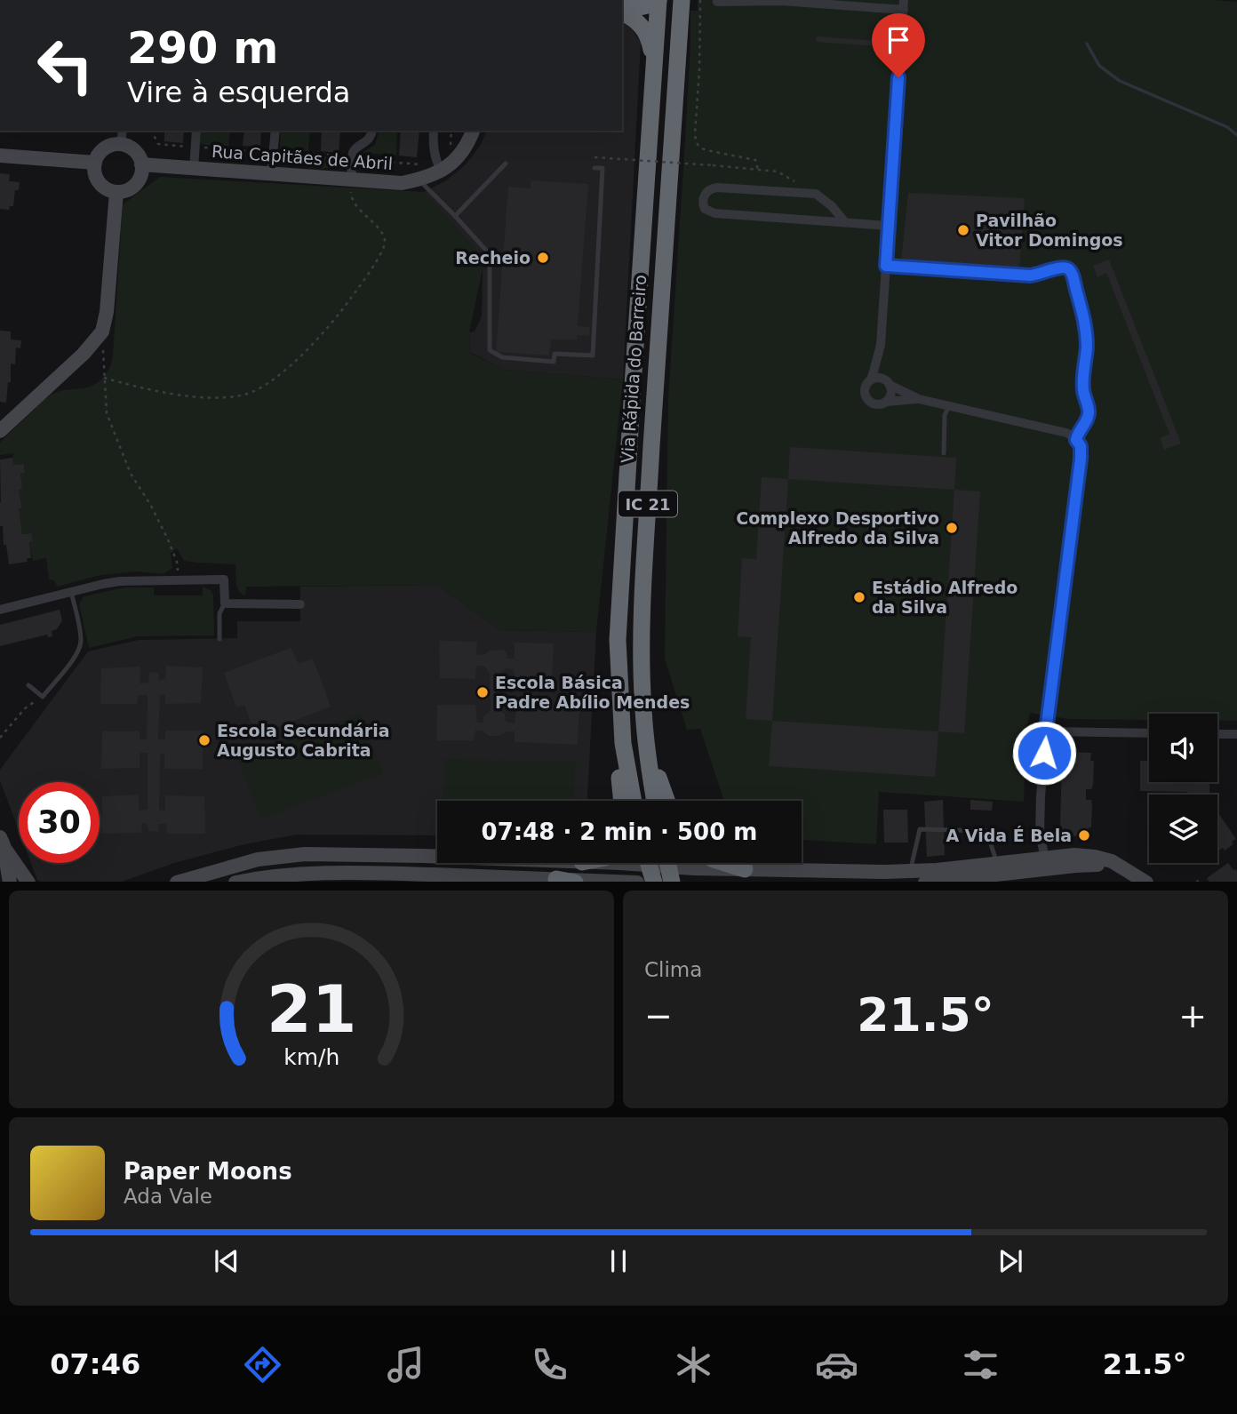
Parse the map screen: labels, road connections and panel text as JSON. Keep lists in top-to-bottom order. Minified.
{"streets":{"highway":["Via Rápida do Barreiro","IC 21"],"main road":["Rua Capitães de Abril"]},"places":["Pavilhão Vitor Domingos","Recheio","Complexo Desportivo Alfredo da Silva","Estádio Alfredo da Silva","Escola Básica Padre Abílio Mendes","Escola Secundária Augusto Cabrita","A Vida É Bela"],"page":{"turn":["290 m","Vire à esquerda"],"limit":"30","trip":"07:48 · 2 min · 500 m","tile":"Clima","heat":["−","21.5°","+"],"song":["Paper Moons","Ada Vale"],"tabs":["07:46","21.5°"],"gauge":["21","km/h"]}}
